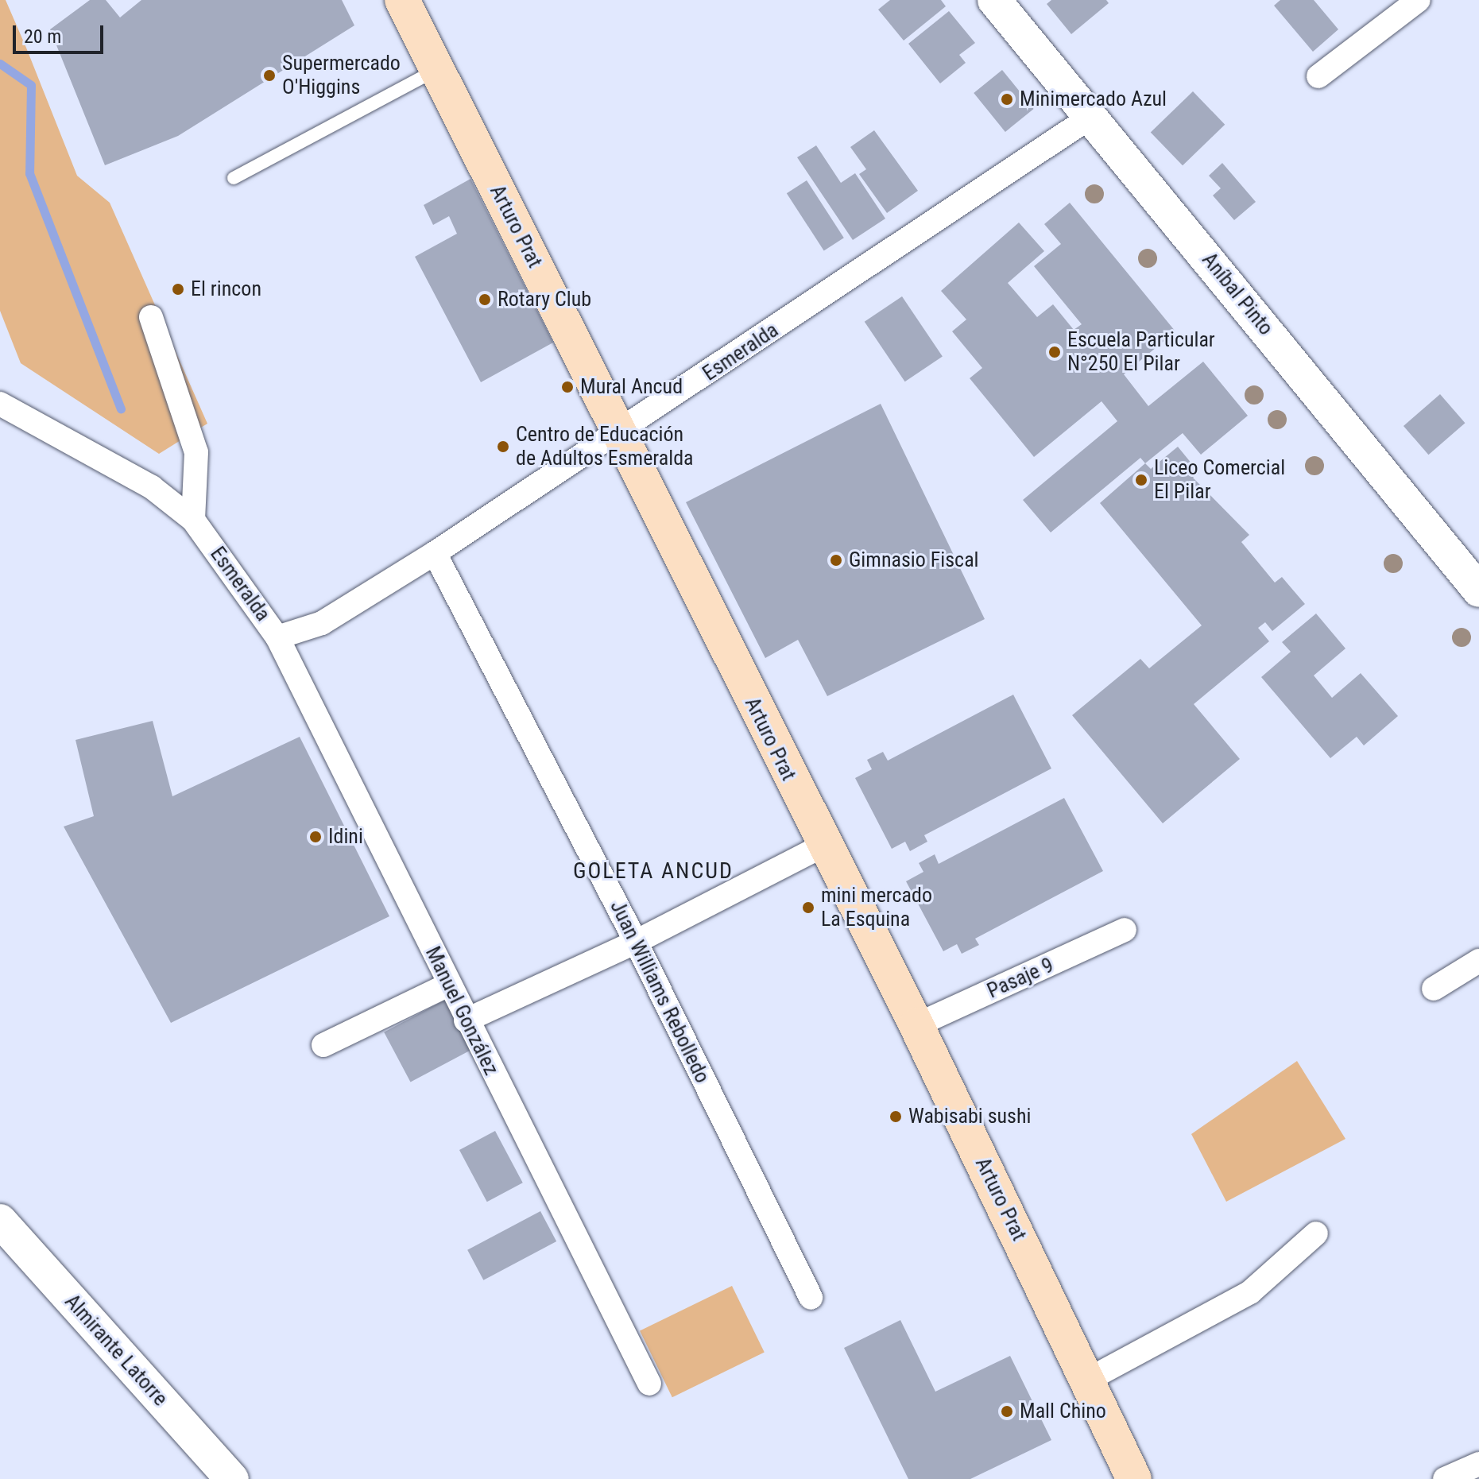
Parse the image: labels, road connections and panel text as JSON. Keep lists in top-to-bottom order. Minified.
{"streets":{"main road":["Arturo Prat"],"street":["Aníbal Pinto","Esmeralda","Pasaje 9","Juan Williams Rebolledo","Manuel González","Almirante Latorre"]},"crossings":[["Arturo Prat","Esmeralda"],["Arturo Prat","Pasaje 9"],["Aníbal Pinto","Esmeralda"],["Esmeralda","Juan Williams Rebolledo"],["Esmeralda","Manuel González"]],"districts":["GOLETA ANCUD"],"places":["Supermercado O'Higgins","Minimercado Azul","El rincon","Rotary Club","Escuela Particular N°250 El Pilar","Mural Ancud","Centro de Educación de Adultos Esmeralda","Liceo Comercial El Pilar","Gimnasio Fiscal","Idini","mini mercado La Esquina","Wabisabi sushi","Mall Chino"],"scale_bar":"20 m"}
